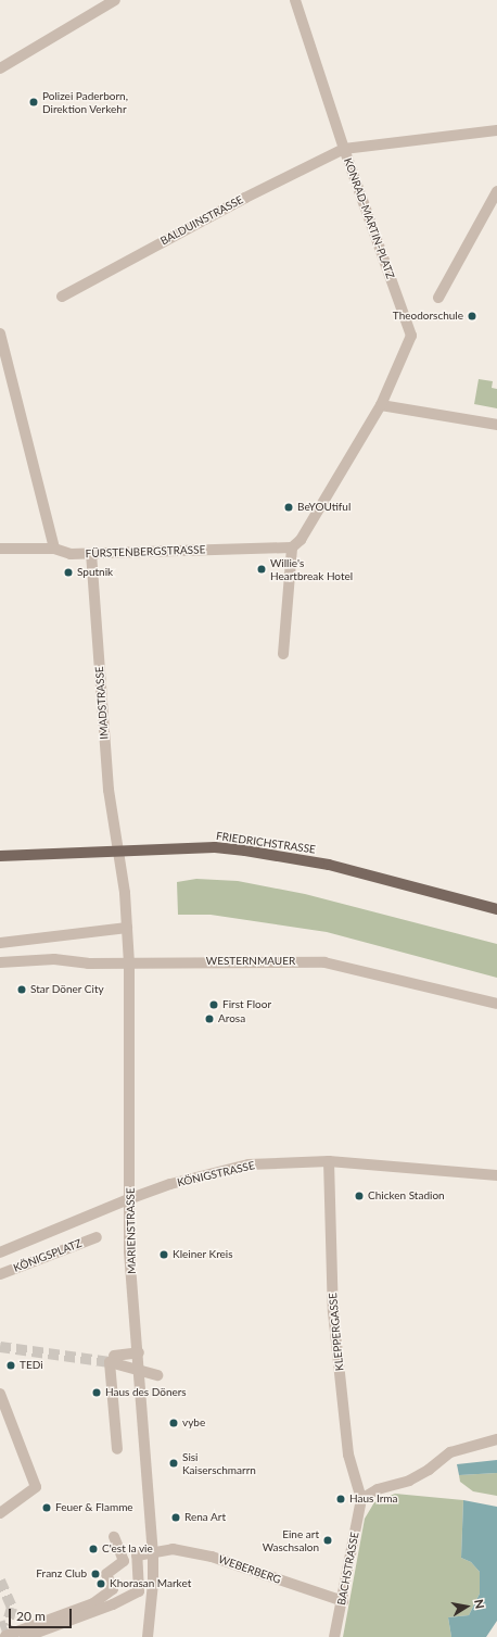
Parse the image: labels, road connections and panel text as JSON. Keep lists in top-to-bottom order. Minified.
{"streets":{"main road":["FRIEDRICHSTRASSE"],"street":["KONRAD-MARTIN-PLATZ","BALDUINSTRASSE","FÜRSTENBERGSTRASSE","IMADSTRASSE","WESTERNMAUER","KÖNIGSTRASSE","MARIENSTRASSE","KÖNIGSPLATZ","KLEPPERGASSE","BACHSTRASSE","WEBERBERG"]},"crossings":[["KONRAD-MARTIN-PLATZ","BALDUINSTRASSE"],["FÜRSTENBERGSTRASSE","IMADSTRASSE"],["IMADSTRASSE","FRIEDRICHSTRASSE"],["IMADSTRASSE","MARIENSTRASSE"],["FRIEDRICHSTRASSE","MARIENSTRASSE"],["WESTERNMAUER","MARIENSTRASSE"],["KÖNIGSTRASSE","MARIENSTRASSE"],["KÖNIGSTRASSE","KLEPPERGASSE"],["MARIENSTRASSE","WEBERBERG"],["KLEPPERGASSE","BACHSTRASSE"],["BACHSTRASSE","WEBERBERG"]],"places":["Polizei Paderborn, Direktion Verkehr","Theodorschule","BeYOUtiful","Willie's Heartbreak Hotel","Sputnik","Star Döner City","First Floor","Arosa","Chicken Stadion","Kleiner Kreis","TEDi","Haus des Döners","vybe","Sisi Kaiserschmarrn","Haus Irma","Feuer & Flamme","Rena Art","Eine art Waschsalon","C'est la vie","Franz Club","Khorasan Market"],"scale_bar":"20 m","north":"right"}
